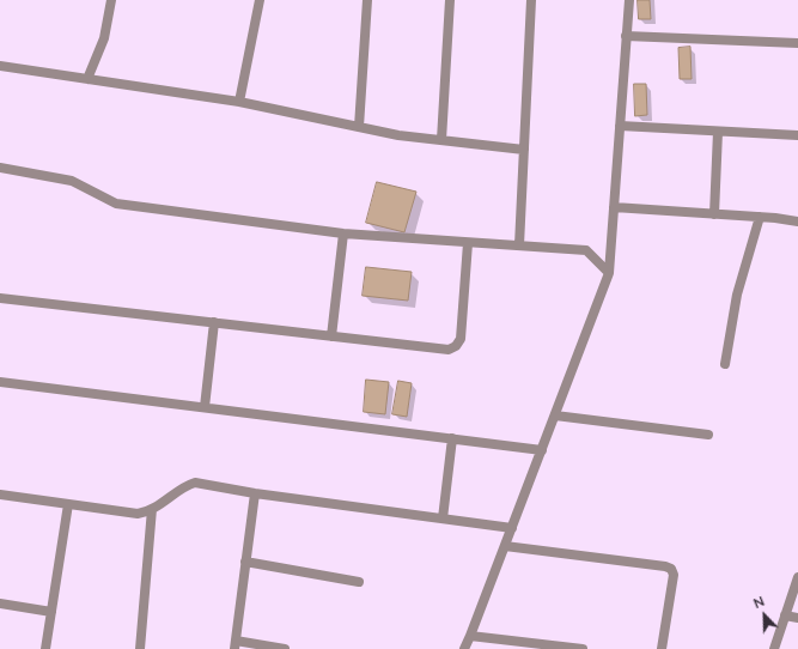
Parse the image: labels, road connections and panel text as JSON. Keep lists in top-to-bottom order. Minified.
{"north":"top left"}
